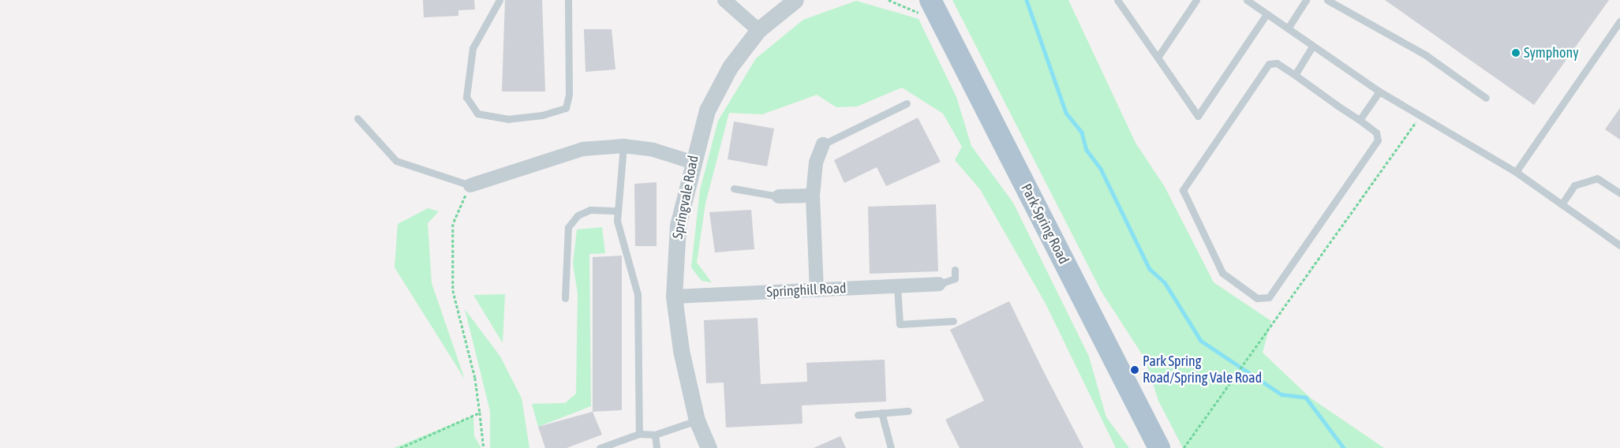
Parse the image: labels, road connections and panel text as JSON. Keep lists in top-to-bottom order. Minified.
{"streets":{"main road":["Park Spring Road"],"street":["Springvale Road","Springhill Road"]},"crossings":[["Springvale Road","Springhill Road"]],"places":["Symphony","Park Spring Road/Spring Vale Road"]}
